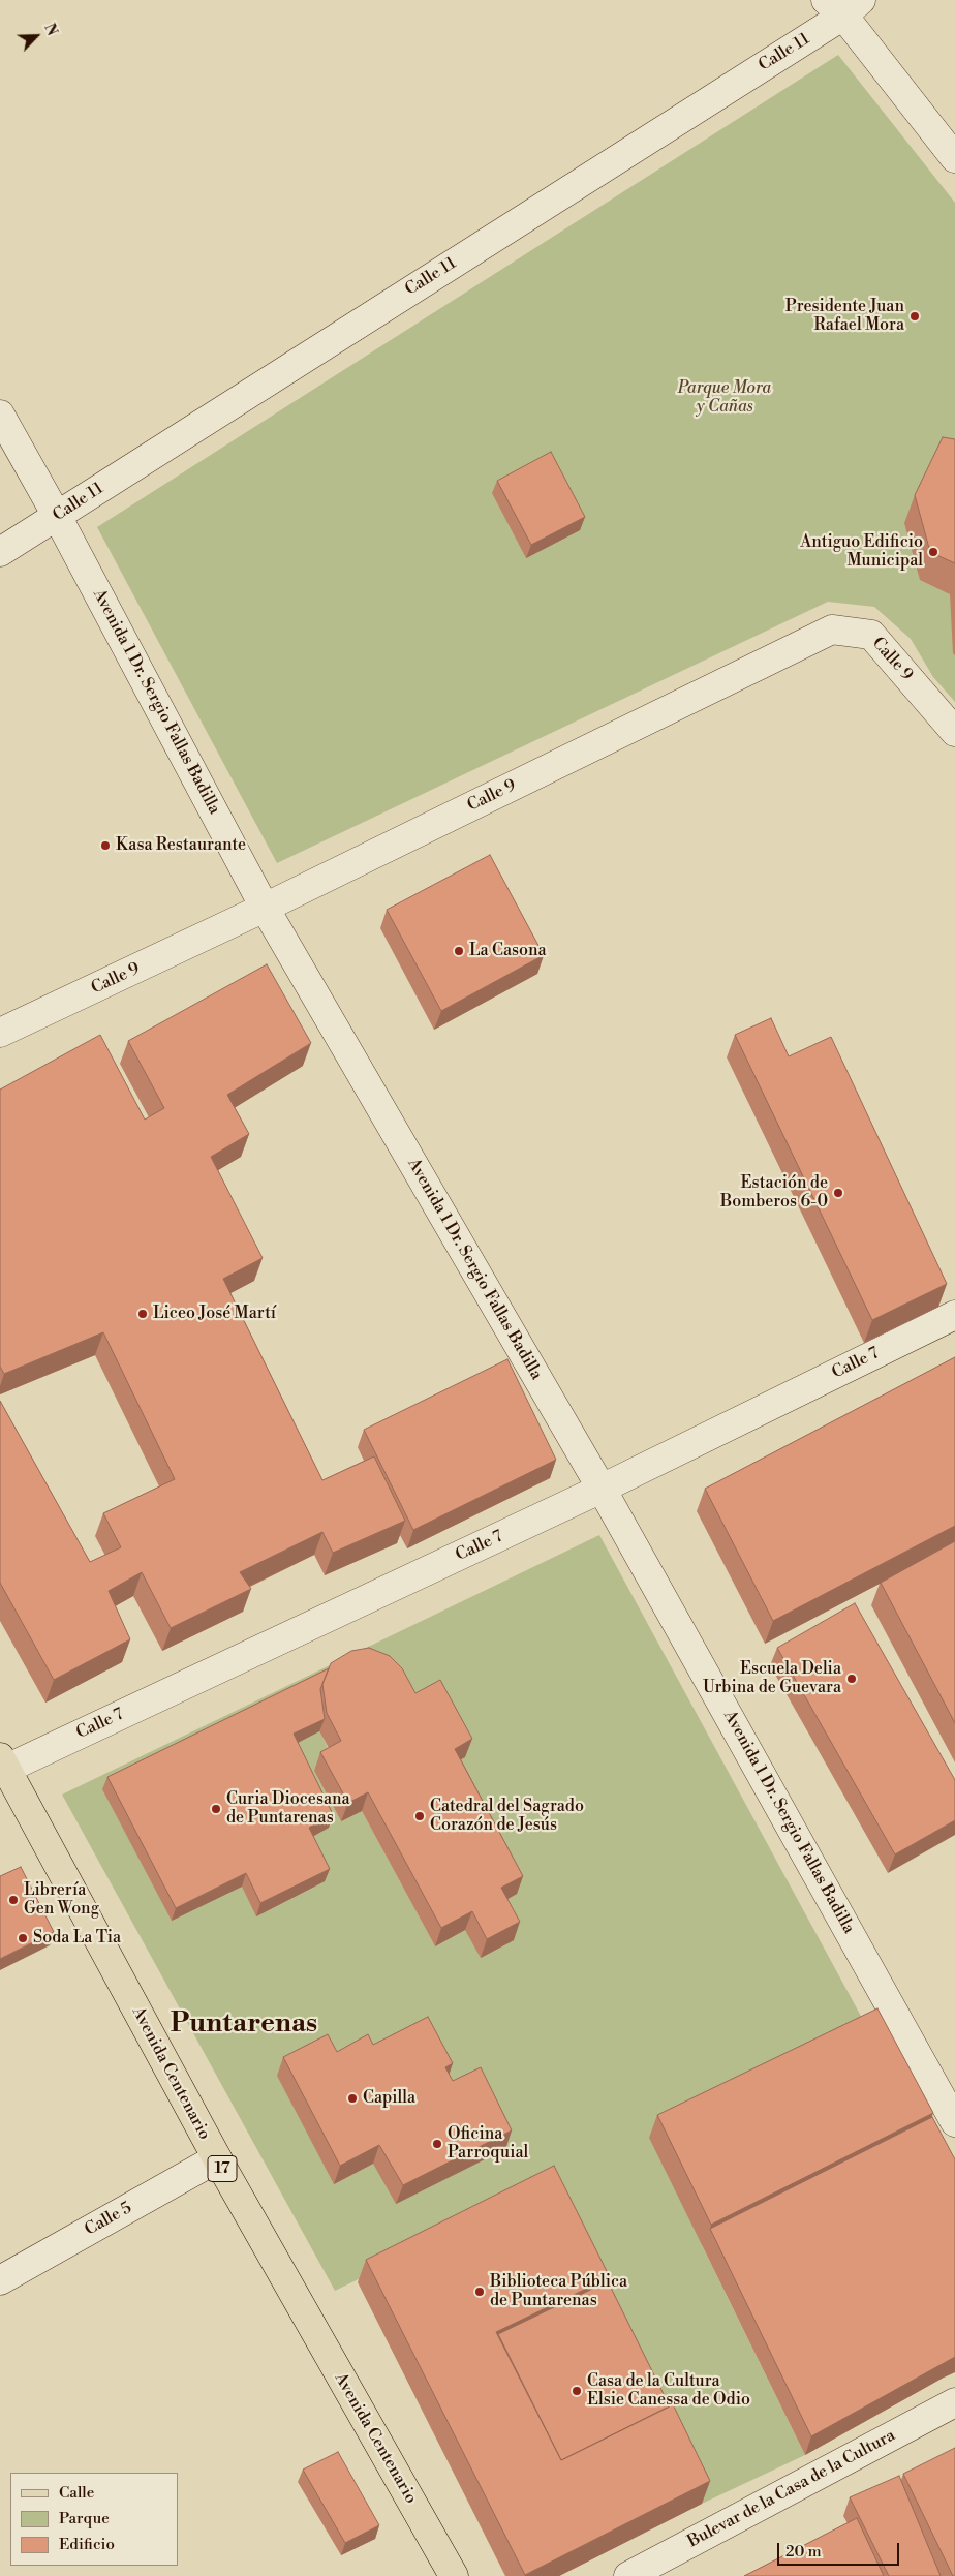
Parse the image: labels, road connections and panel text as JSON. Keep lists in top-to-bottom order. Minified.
{"streets":{"main road":["Avenida Centenario","17"],"street":["Calle 11","Calle 9","Avenida 1 Dr. Sergio Fallas Badilla","Calle 7","Calle 5","Bulevar de la Casa de la Cultura"]},"crossings":[["Calle 11","Avenida 1 Dr. Sergio Fallas Badilla"],["Calle 9","Avenida 1 Dr. Sergio Fallas Badilla"],["Avenida 1 Dr. Sergio Fallas Badilla","Calle 7"],["Calle 7","Avenida Centenario"],["Avenida Centenario","Calle 5"]],"districts":["Puntarenas"],"parks":["Parque Mora y Cañas"],"places":["Presidente Juan Rafael Mora","Antiguo Edificio Municipal","Kasa Restaurante","La Casona","Estación de Bomberos 6-0","Liceo José Martí","Escuela Delia Urbina de Guevara","Curia Diocesana de Puntarenas","Catedral del Sagrado Corazón de Jesús","Librería Gen Wong","Soda La Tia","Capilla","Oficina Parroquial","Biblioteca Pública de Puntarenas","Casa de la Cultura Elsie Canessa de Odio"],"legend":["Calle","Parque","Edificio"],"scale_bar":"20 m","north":"top right"}
